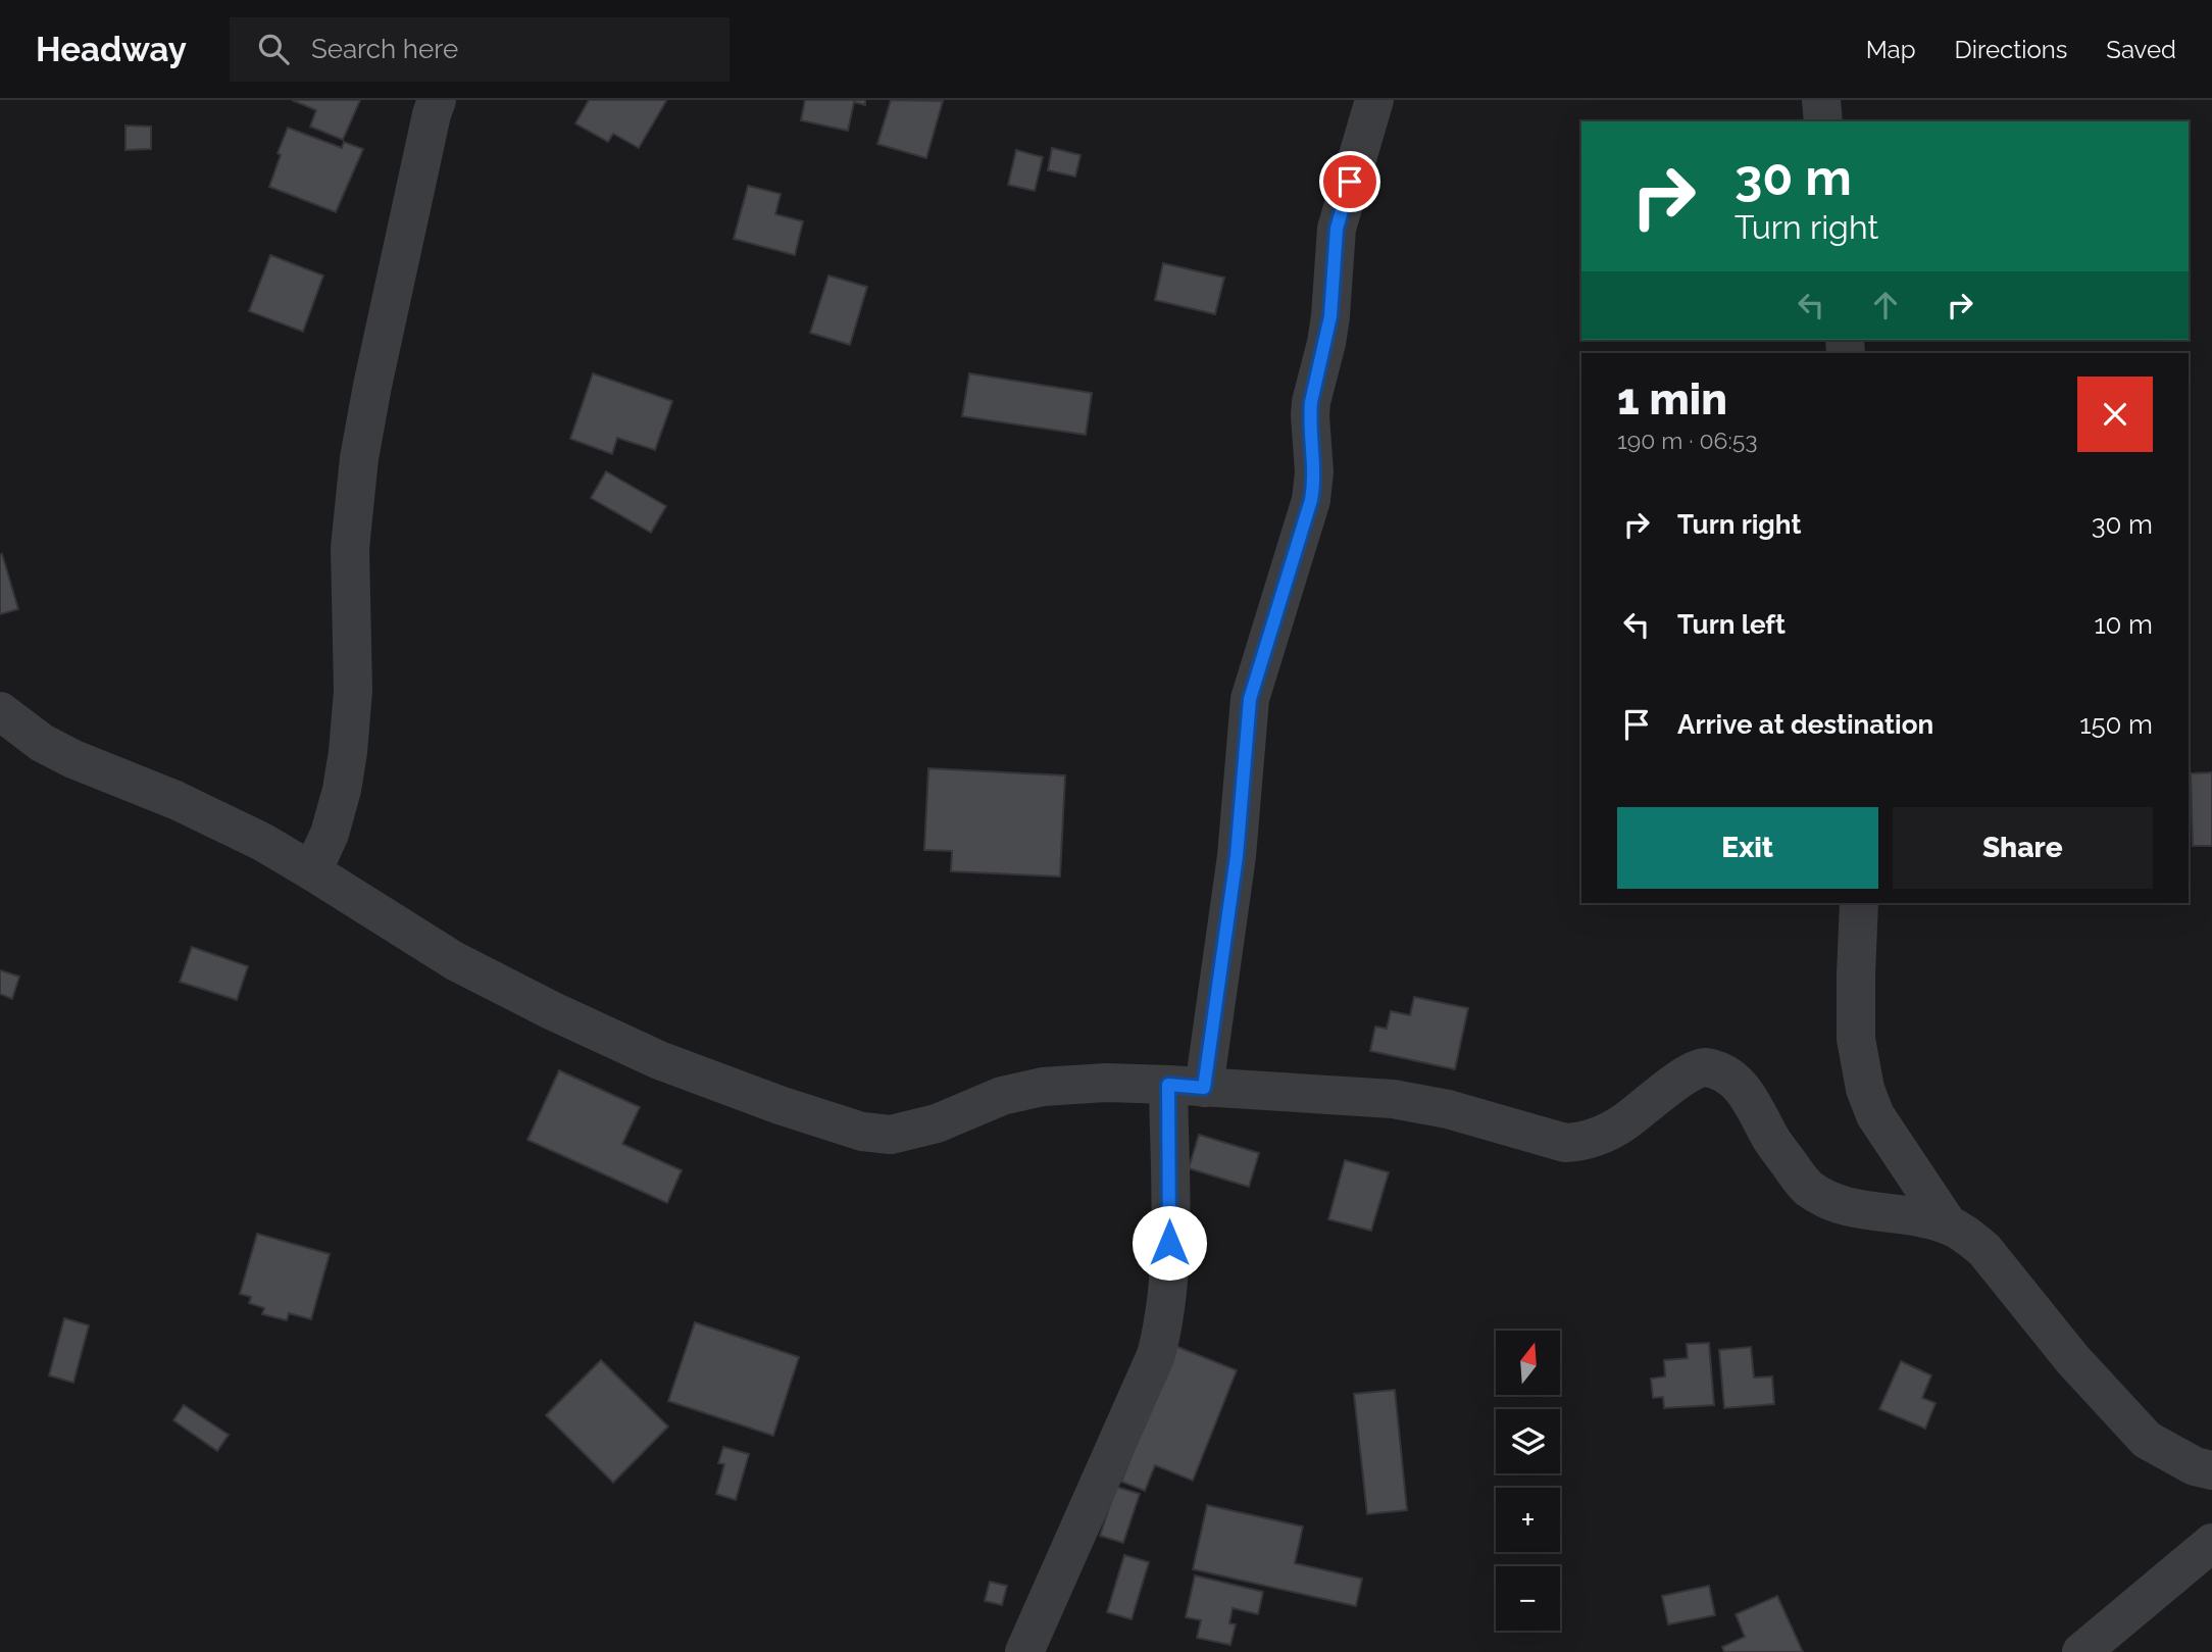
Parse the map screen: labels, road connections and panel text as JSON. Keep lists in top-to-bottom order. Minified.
{"north":"top","page":{"header":"Headway","search":"Search here","nav":["Map","Directions","Saved"],"turn":["30 m","Turn right"],"heading":["1 min","190 m · 06:53"],"list":[{"name":"Turn right","value":"30 m"},{"name":"Turn left","value":"10 m"},{"name":"Arrive at destination","value":"150 m"}],"buttons":["Exit","Share"],"map_buttons":["+","−"]}}
